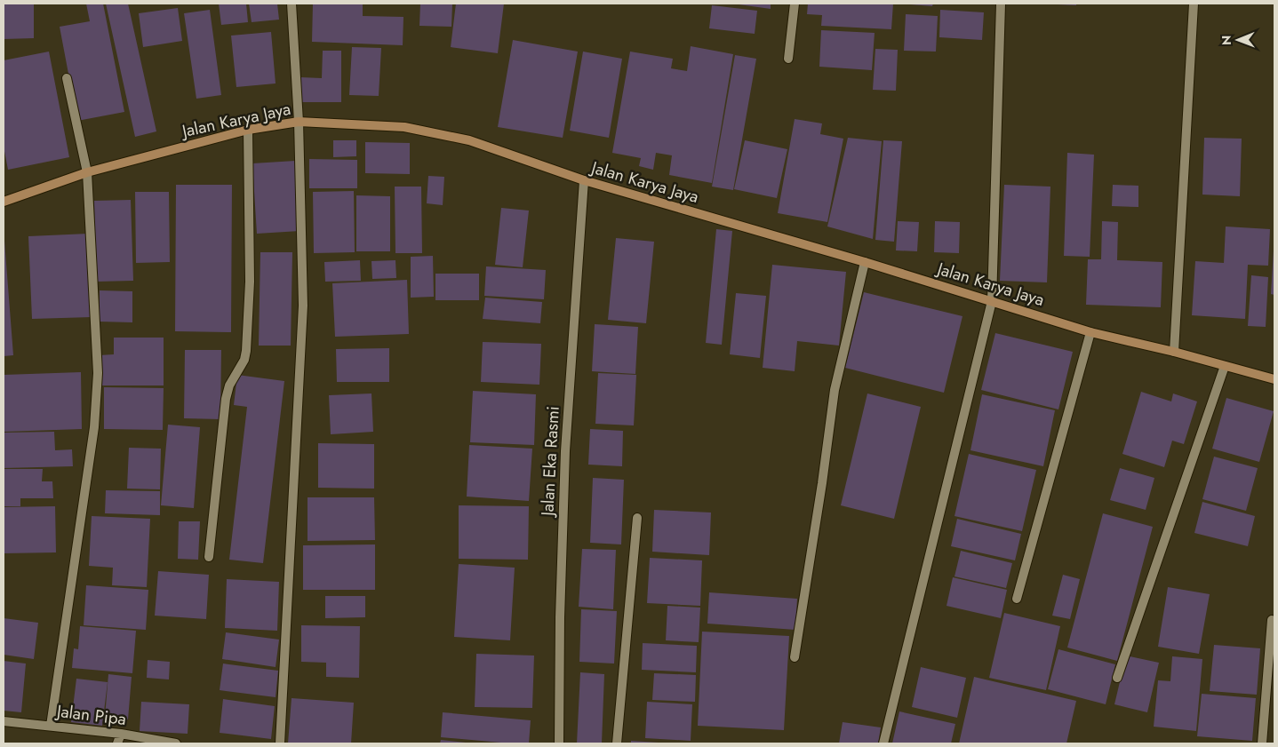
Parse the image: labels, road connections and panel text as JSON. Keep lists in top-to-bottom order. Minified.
{"streets":{"main road":["Jalan Karya Jaya"],"street":["Jalan Eka Rasmi","Jalan Pipa"]},"crossings":[["Jalan Karya Jaya","Jalan Eka Rasmi"]],"north":"left"}
